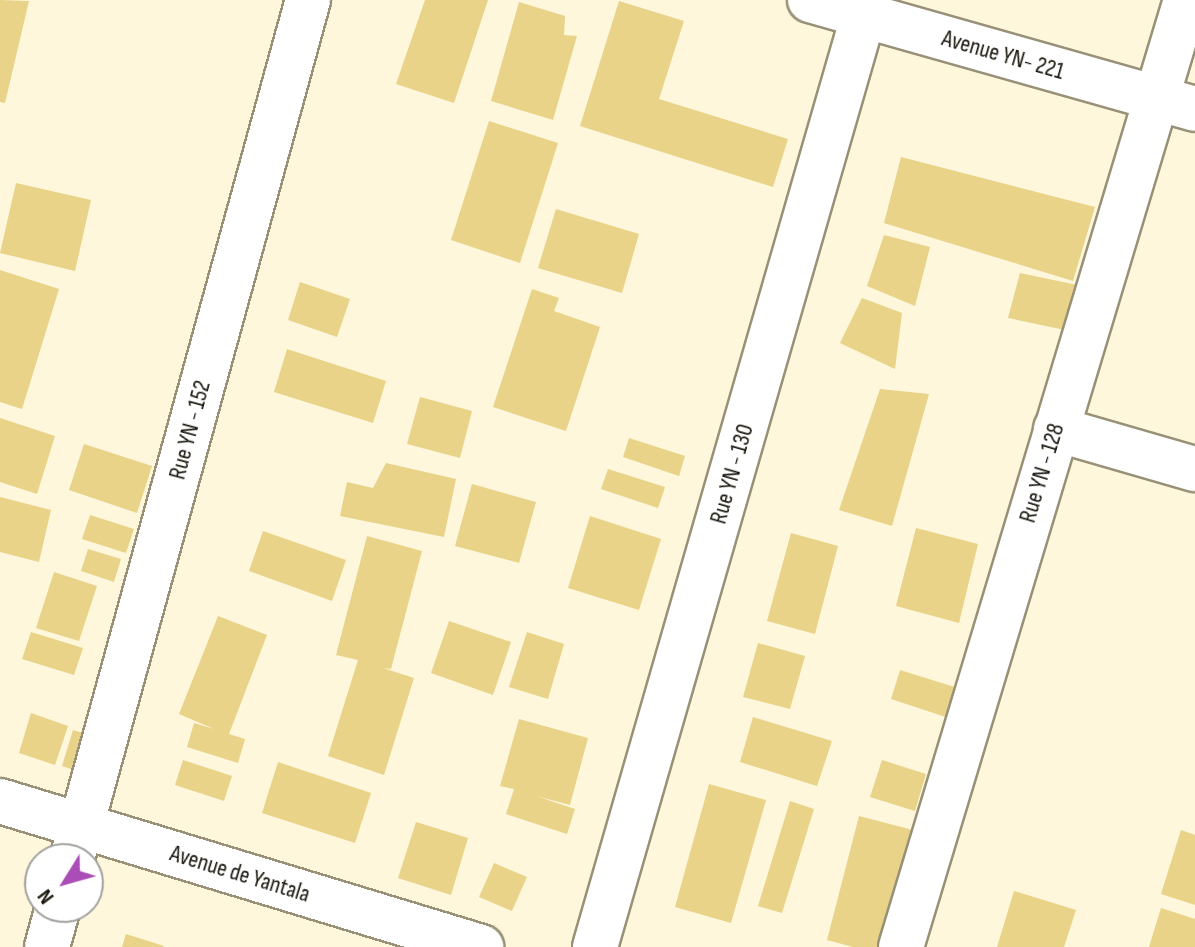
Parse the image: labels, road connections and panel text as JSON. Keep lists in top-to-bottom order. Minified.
{"streets":{"street":["Avenue YN- 221","Rue YN - 152","Rue YN - 128","Rue YN - 130","Avenue de Yantala"]},"crossings":[["Avenue YN- 221","Rue YN - 128"],["Avenue YN- 221","Rue YN - 130"],["Rue YN - 152","Avenue de Yantala"]],"north":"bottom left"}
